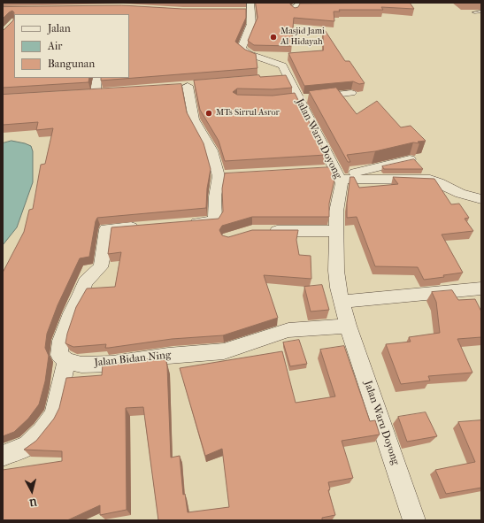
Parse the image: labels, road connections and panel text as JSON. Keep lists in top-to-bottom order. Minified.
{"streets":{"street":["Jalan Waru Doyong","Jalan Bidan Ning"]},"crossings":[["Jalan Waru Doyong","Jalan Bidan Ning"]],"places":["Masjid Jami Al Hidayah","MTs Sirrul Asror"],"legend":["Jalan","Air","Bangunan"],"north":"bottom"}
